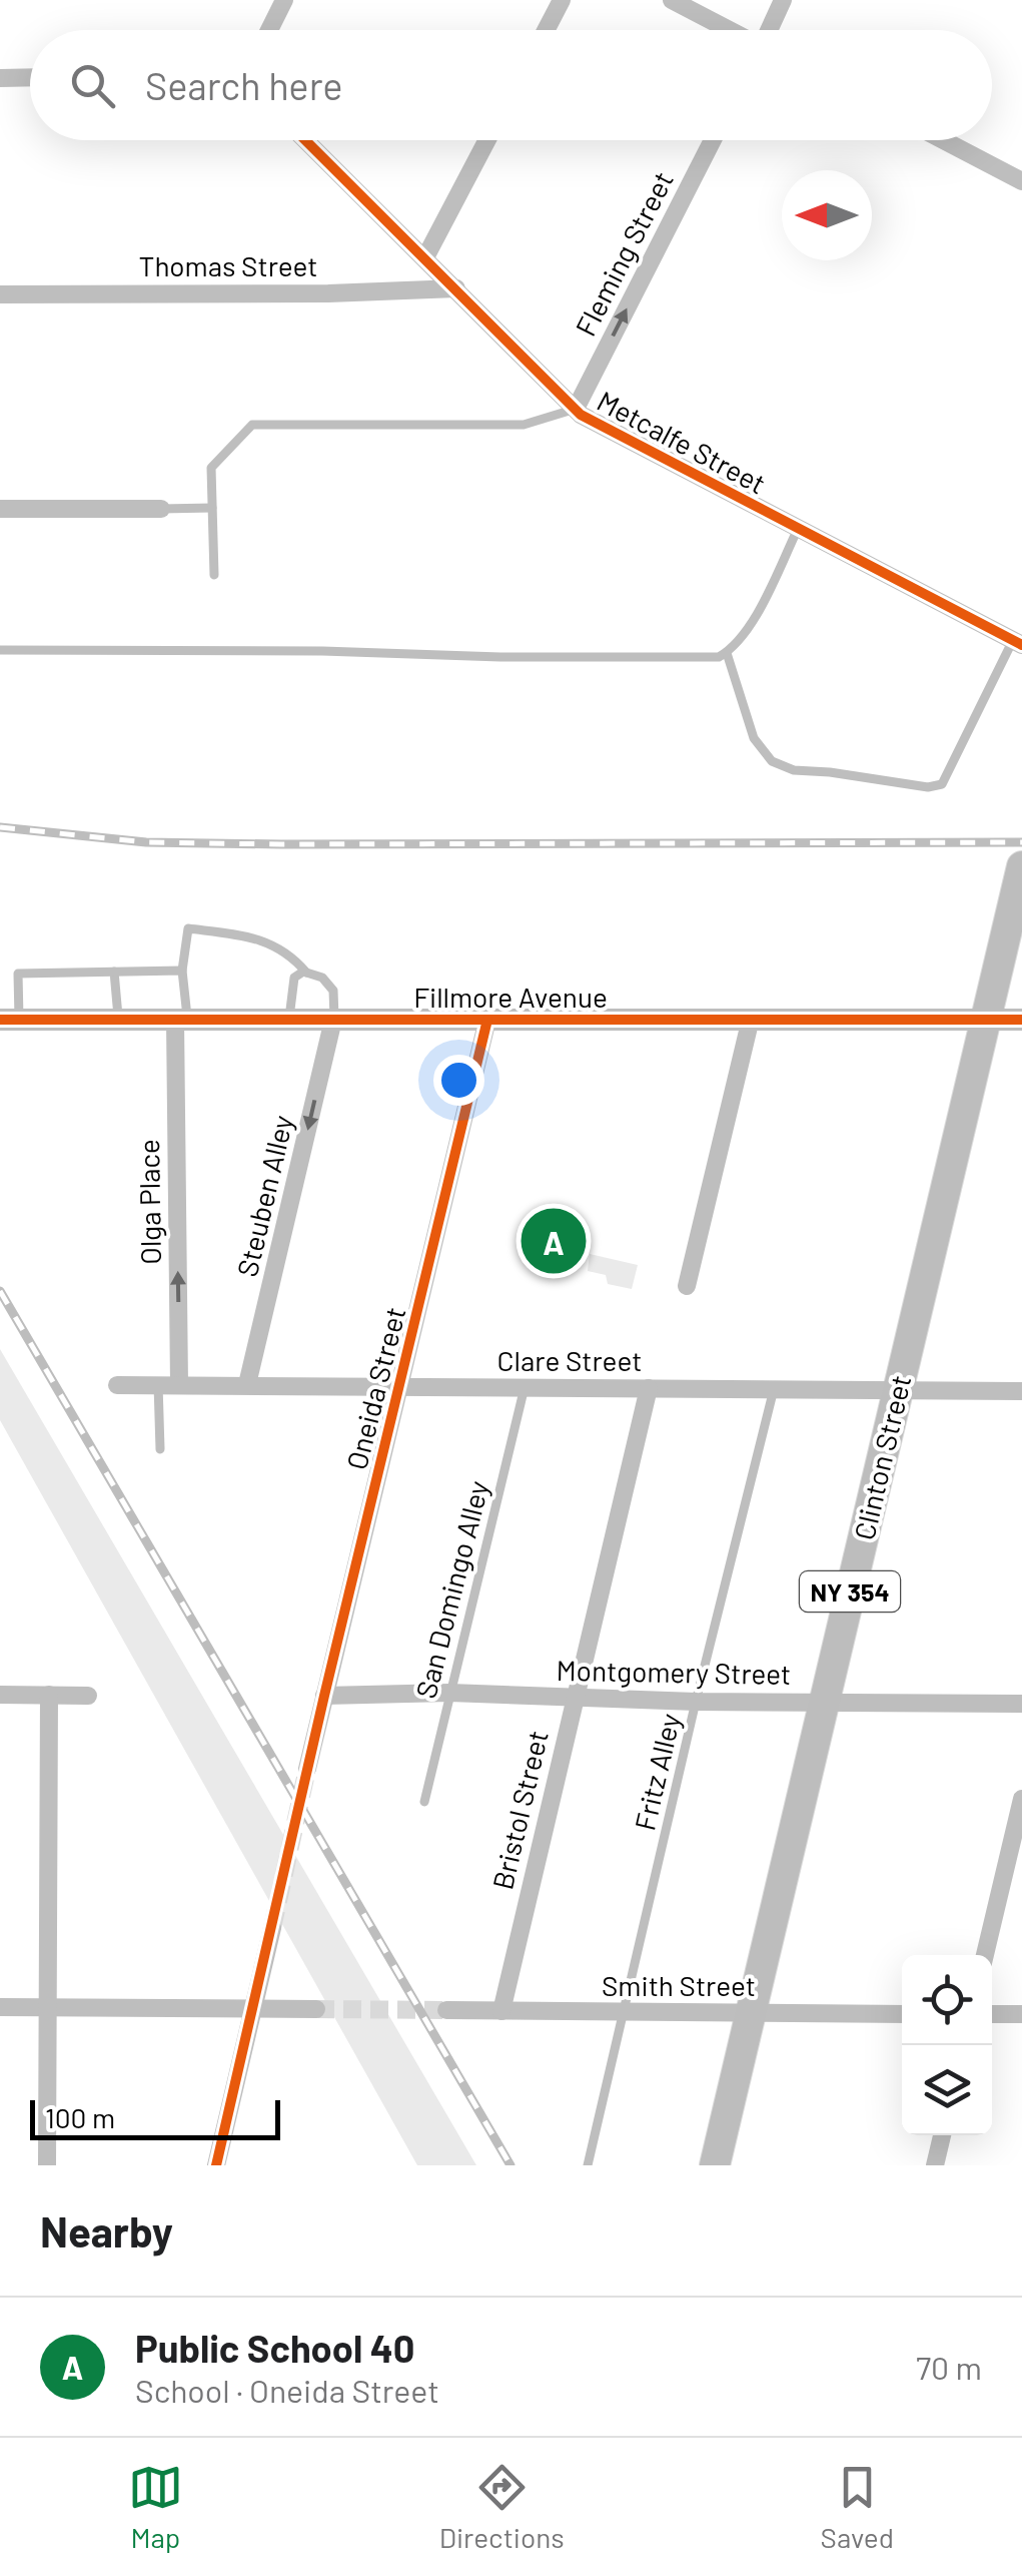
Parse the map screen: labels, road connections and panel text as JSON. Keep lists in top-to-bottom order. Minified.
{"streets":{"main road":["Clinton Street","NY 354"],"street":["Fleming Street","Thomas Street","Metcalfe Street","Fillmore Avenue","Steuben Alley","Olga Place","Clare Street","Oneida Street","Montgomery Street","Bristol Street","Smith Street"],"lane":["San Domingo Alley","Fritz Alley"]},"crossings":[["Fleming Street","Metcalfe Street"],["Thomas Street","Metcalfe Street"],["Fillmore Avenue","Steuben Alley"],["Fillmore Avenue","Olga Place"],["Fillmore Avenue","Oneida Street"],["Fillmore Avenue","Clinton Street"],["Steuben Alley","Clare Street"],["Olga Place","Clare Street"],["Clare Street","Oneida Street"],["Clare Street","Clinton Street"],["Clare Street","San Domingo Alley"],["Clare Street","Fritz Alley"],["Clare Street","Bristol Street"],["Oneida Street","Montgomery Street"],["Clinton Street","Montgomery Street"],["Clinton Street","Smith Street"],["San Domingo Alley","Montgomery Street"],["Montgomery Street","Fritz Alley"],["Montgomery Street","Bristol Street"],["Fritz Alley","Smith Street"],["Bristol Street","Smith Street"]],"one_way":["Fleming Street","Steuben Alley","Olga Place"],"scale_bar":"100 m","north":"left","page":{"search":"Search here","pins":"A","scale":"100 m","heading":"Nearby","list":[{"mark":"A","name":"Public School 40","note":"School · Oneida Street","value":"70 m"}],"nav":["Map","Directions","Saved"]}}
